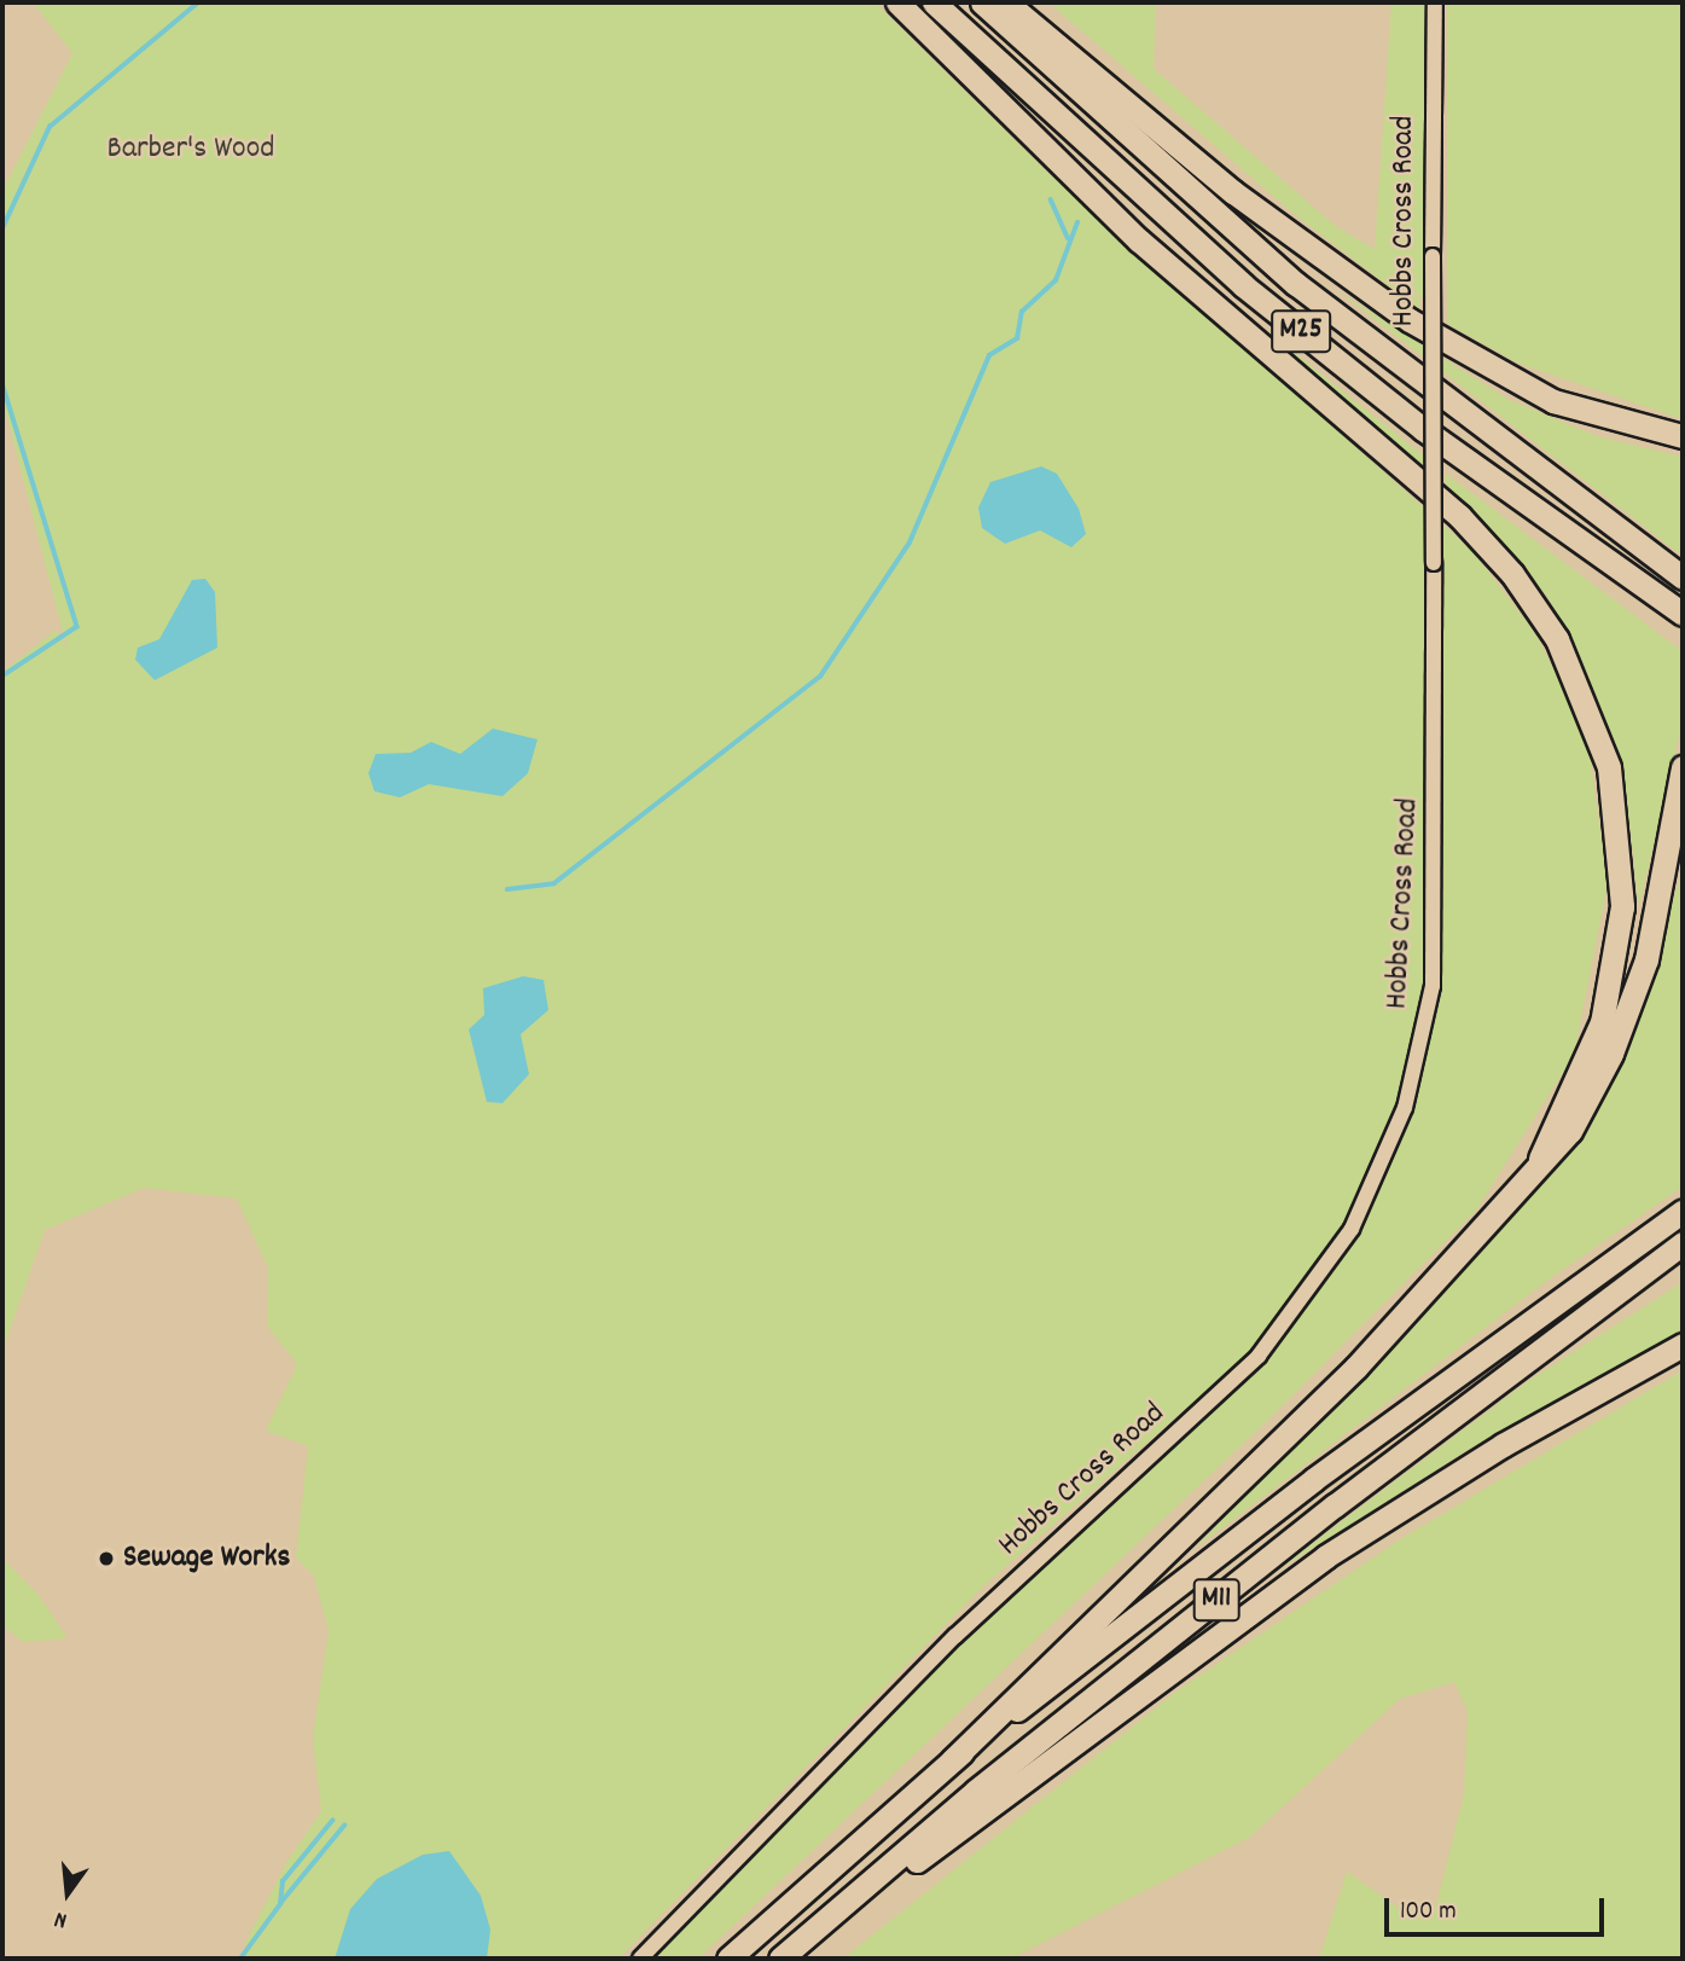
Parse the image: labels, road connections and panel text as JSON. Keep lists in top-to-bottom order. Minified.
{"streets":{"highway":["M25","M11"],"street":["Hobbs Cross Road"]},"parks":["Barber's Wood"],"places":["Sewage Works"],"scale_bar":"100 m","north":"bottom"}
